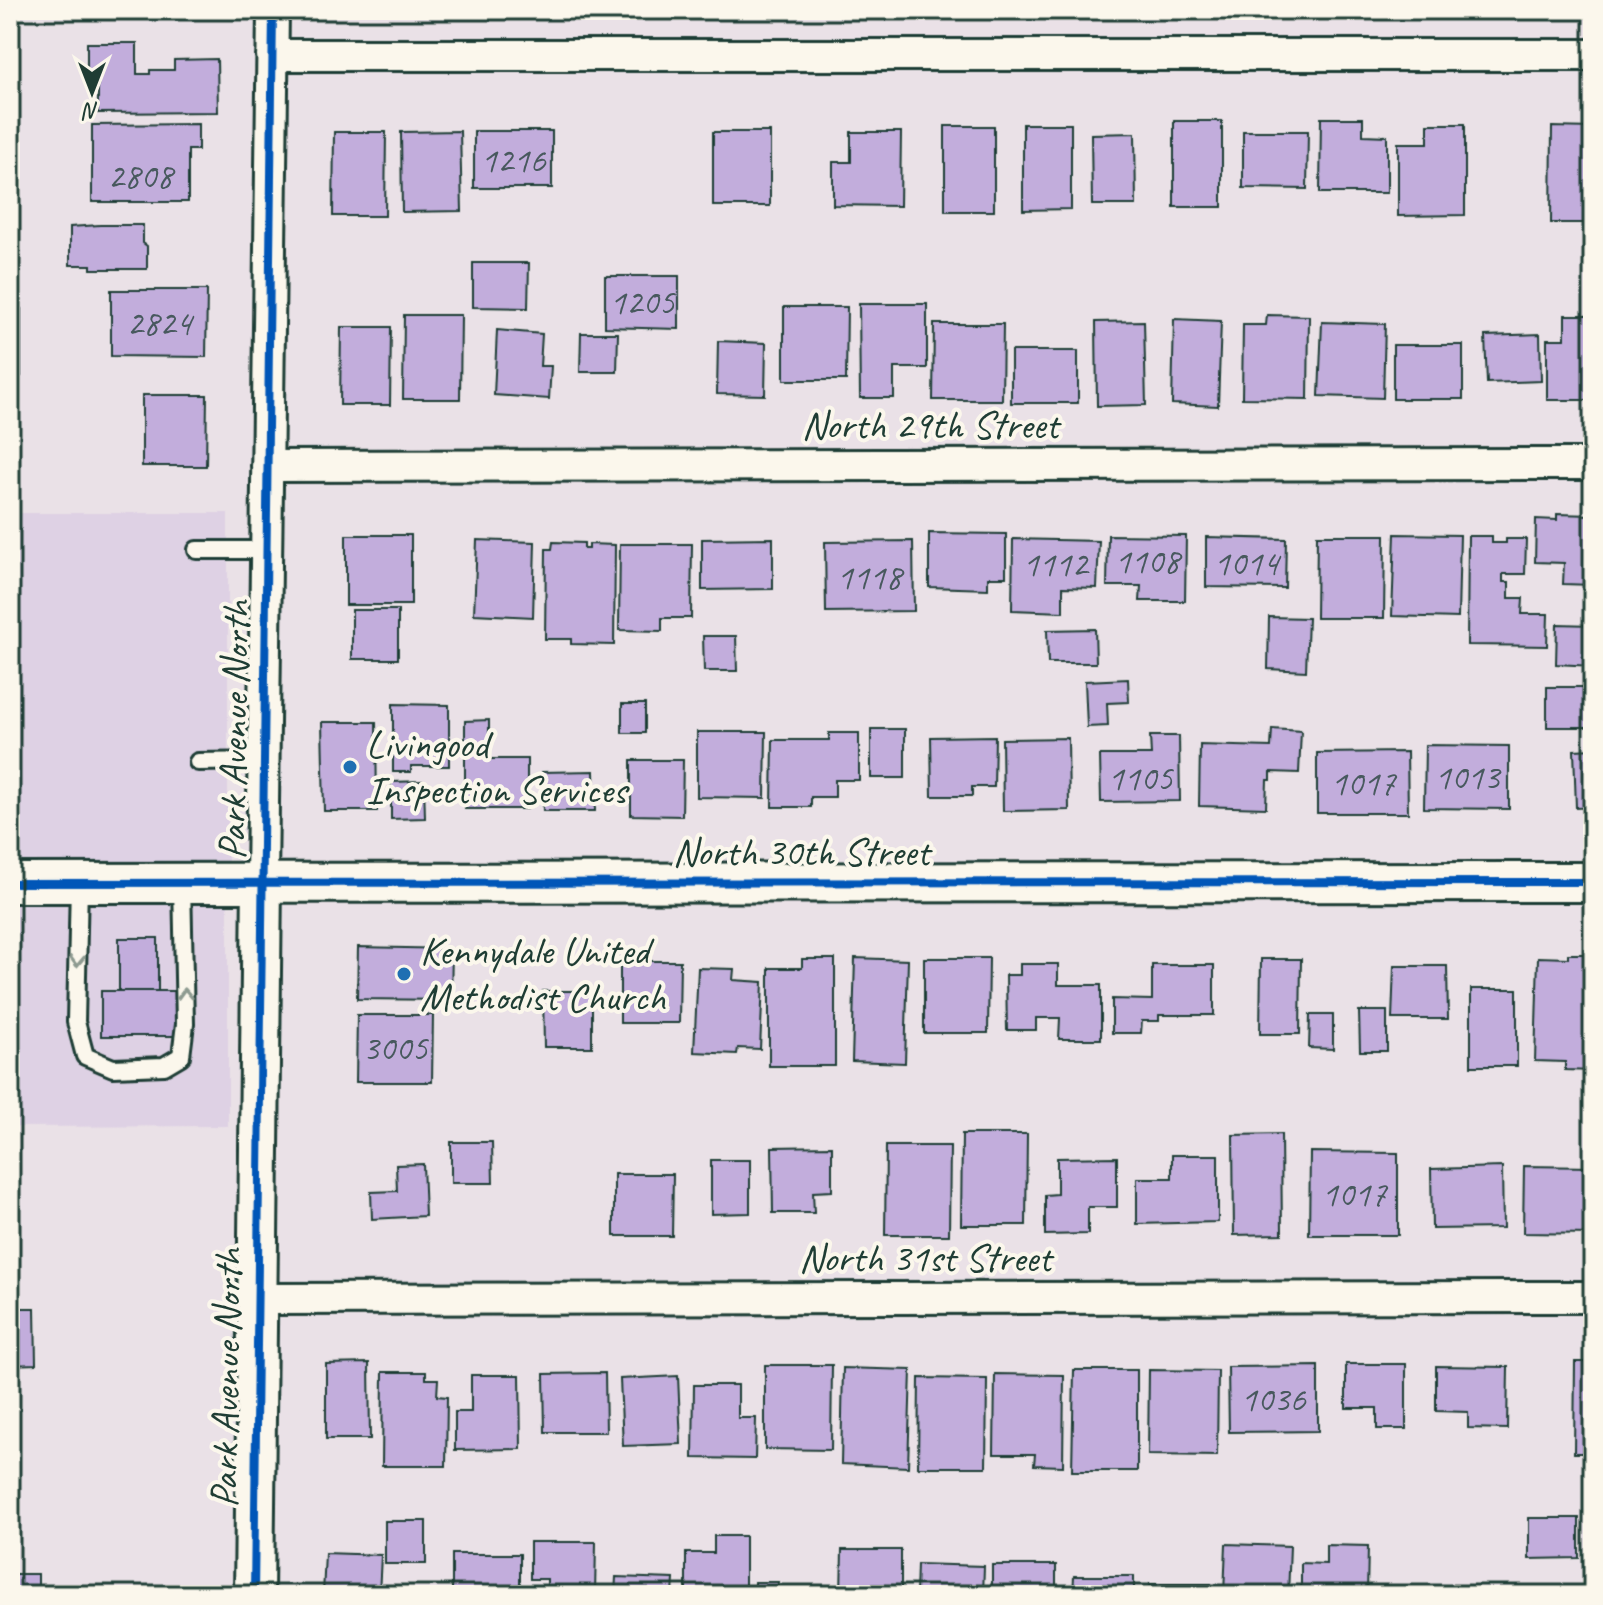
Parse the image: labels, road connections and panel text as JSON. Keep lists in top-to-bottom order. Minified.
{"streets":{"street":["North 29th Street","Park Avenue North","North 30th Street","North 31st Street"]},"crossings":[["North 29th Street","Park Avenue North"],["Park Avenue North","North 30th Street"],["Park Avenue North","North 31st Street"]],"places":["Livingood Inspection Services","Kennydale United Methodist Church"],"house_numbers":["1216","2808","1205","2824","1108","1014","1112","1118","1013","1105","1017","3005","1017","1036"],"north":"bottom"}
